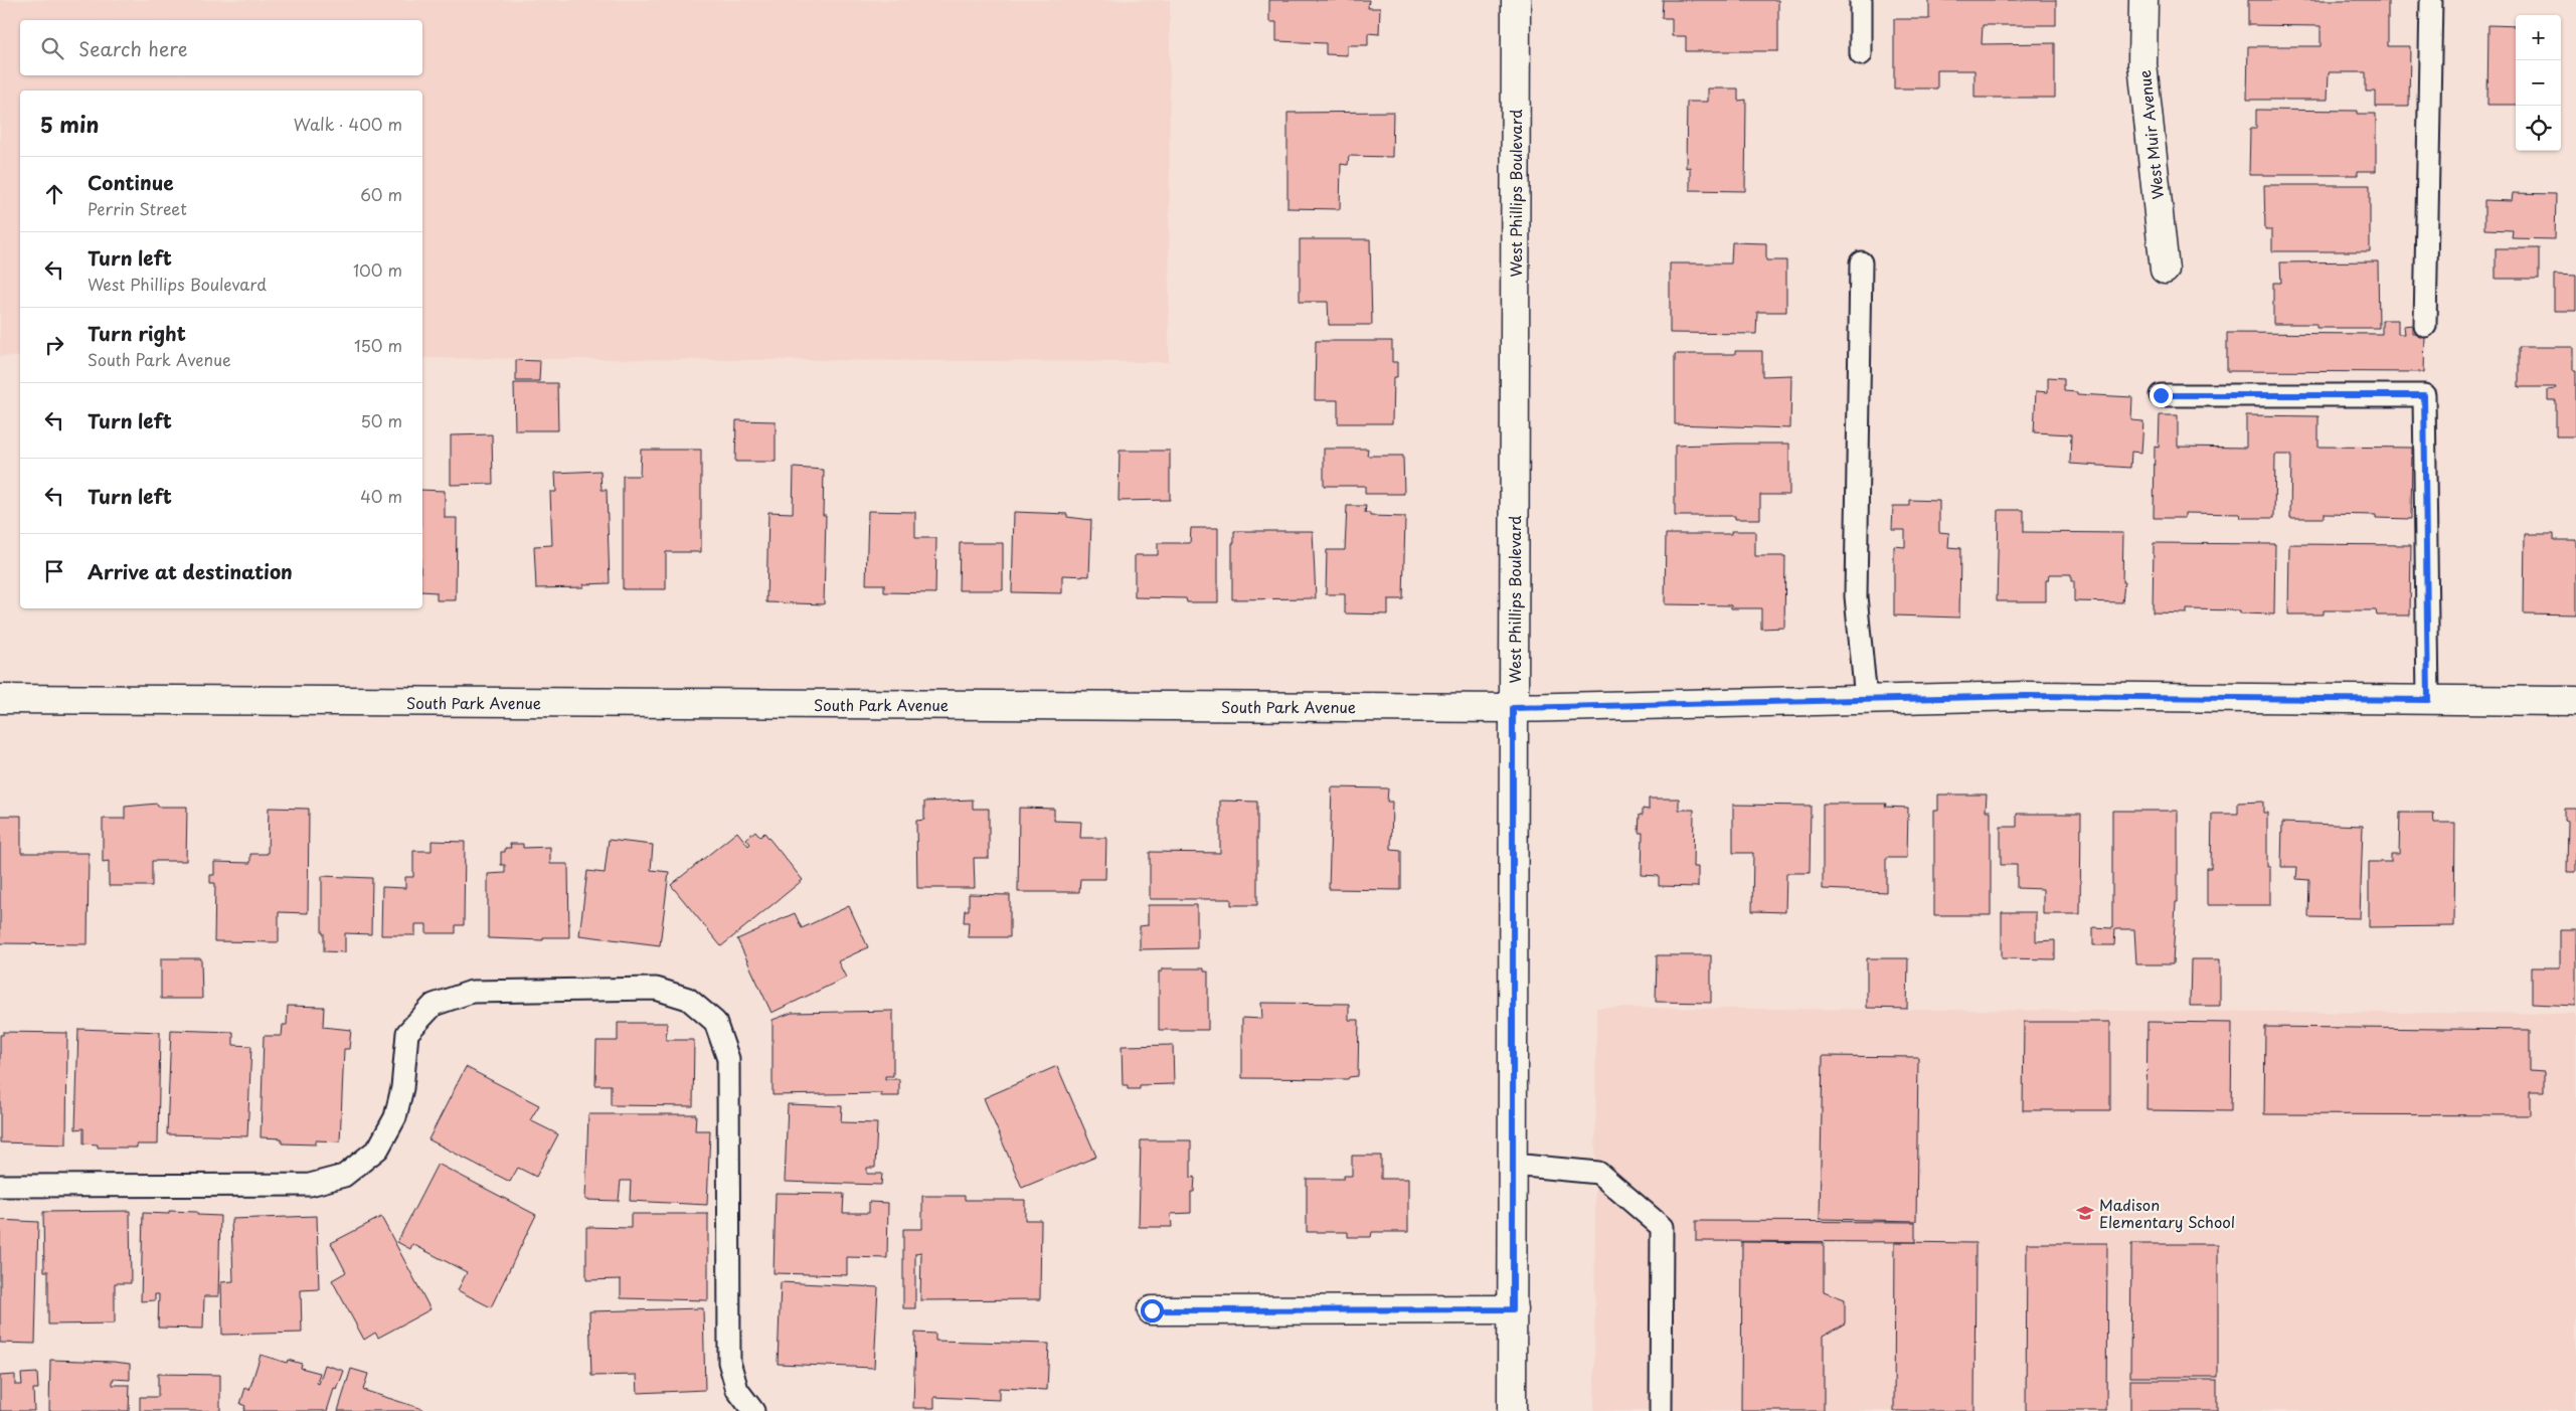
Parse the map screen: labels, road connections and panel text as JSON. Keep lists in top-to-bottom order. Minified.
{"streets":{"street":["West Muir Avenue","West Phillips Boulevard","South Park Avenue"]},"crossings":[["West Phillips Boulevard","South Park Avenue"]],"places":{"school or university":["Madison Elementary School"]},"page":{"map_buttons":["+","−"],"search":"Search here","heading":["5 min","Walk · 400 m"],"list":[["Continue","Perrin Street","60 m"],["Turn left","West Phillips Boulevard","100 m"],["Turn right","South Park Avenue","150 m"],["Turn left","50 m"],["Turn left","40 m"],"Arrive at destination"]}}
